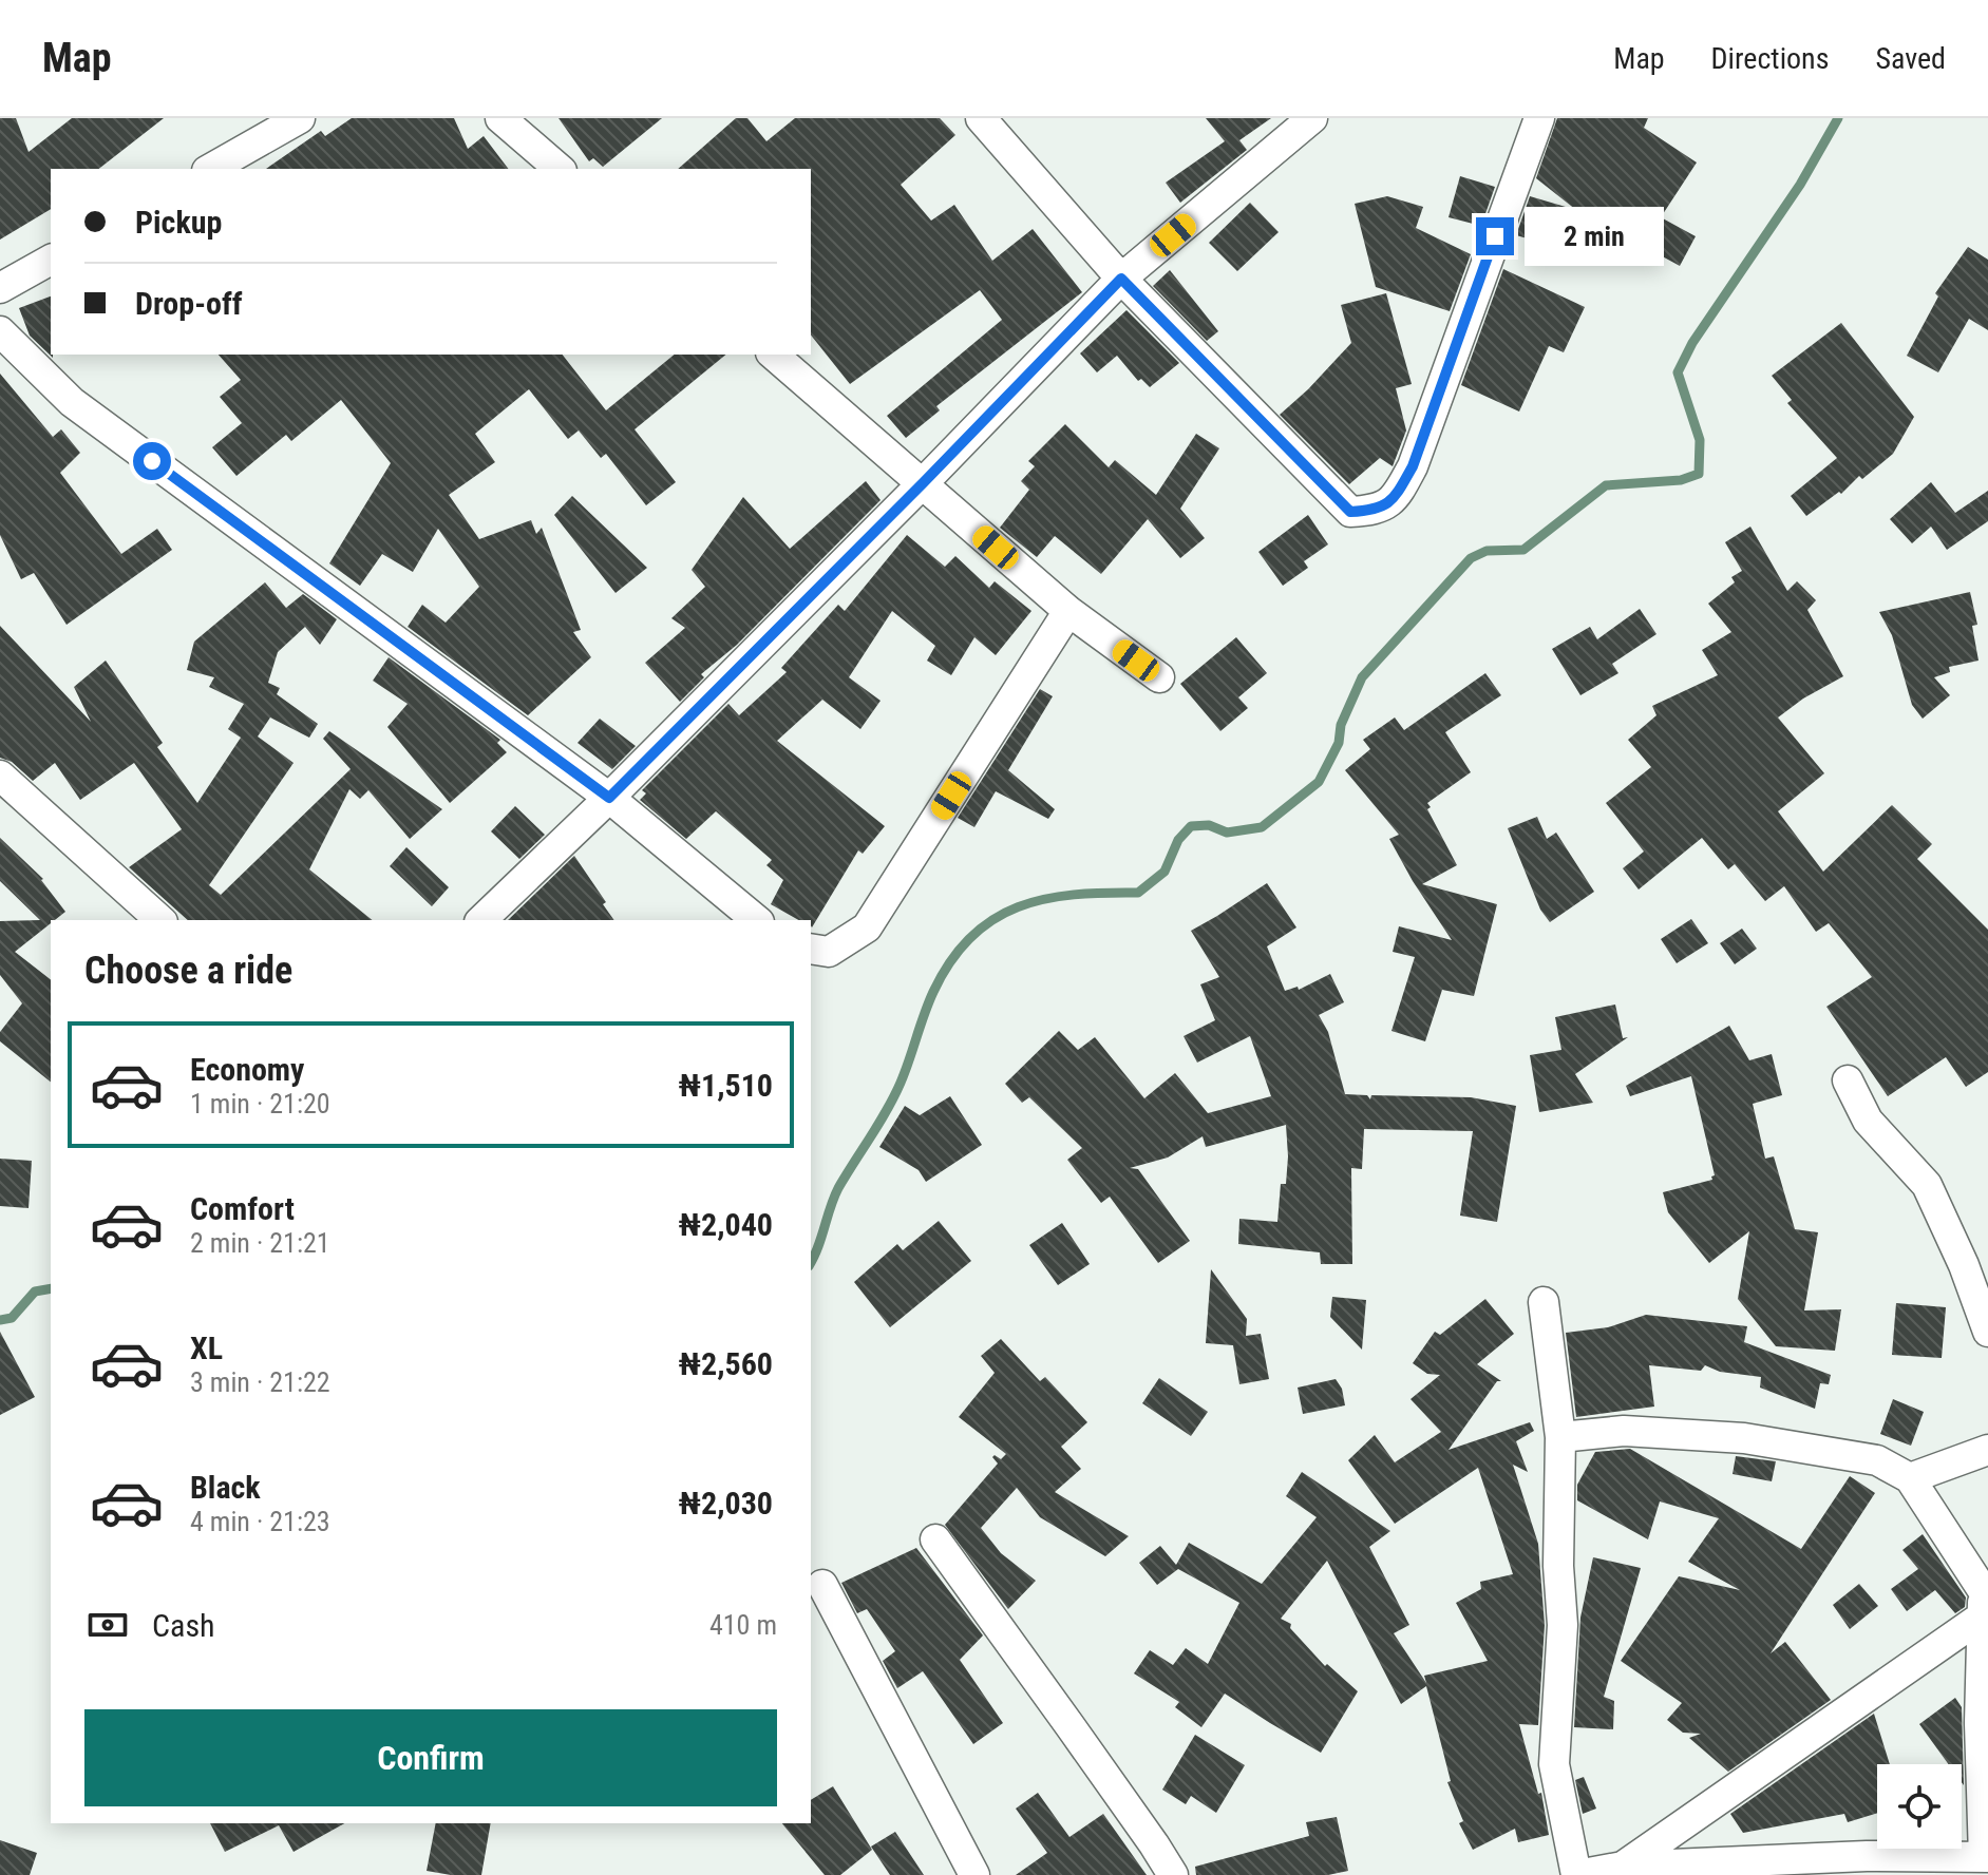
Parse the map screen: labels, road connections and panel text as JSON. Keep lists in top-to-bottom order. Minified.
{"page":{"header":"Map","nav":["Map","Directions","Saved"],"banner":["Pickup","Drop-off"],"bubble":"2 min","heading":"Choose a ride","list":[{"name":"Economy","note":"1 min · 21:20","value":"₦1,510"},{"name":"Comfort","note":"2 min · 21:21","value":"₦2,040"},{"name":"XL","note":"3 min · 21:22","value":"₦2,560"},{"name":"Black","note":"4 min · 21:23","value":"₦2,030"}],"pay":["Cash","410 m"],"buttons":"Confirm"}}
